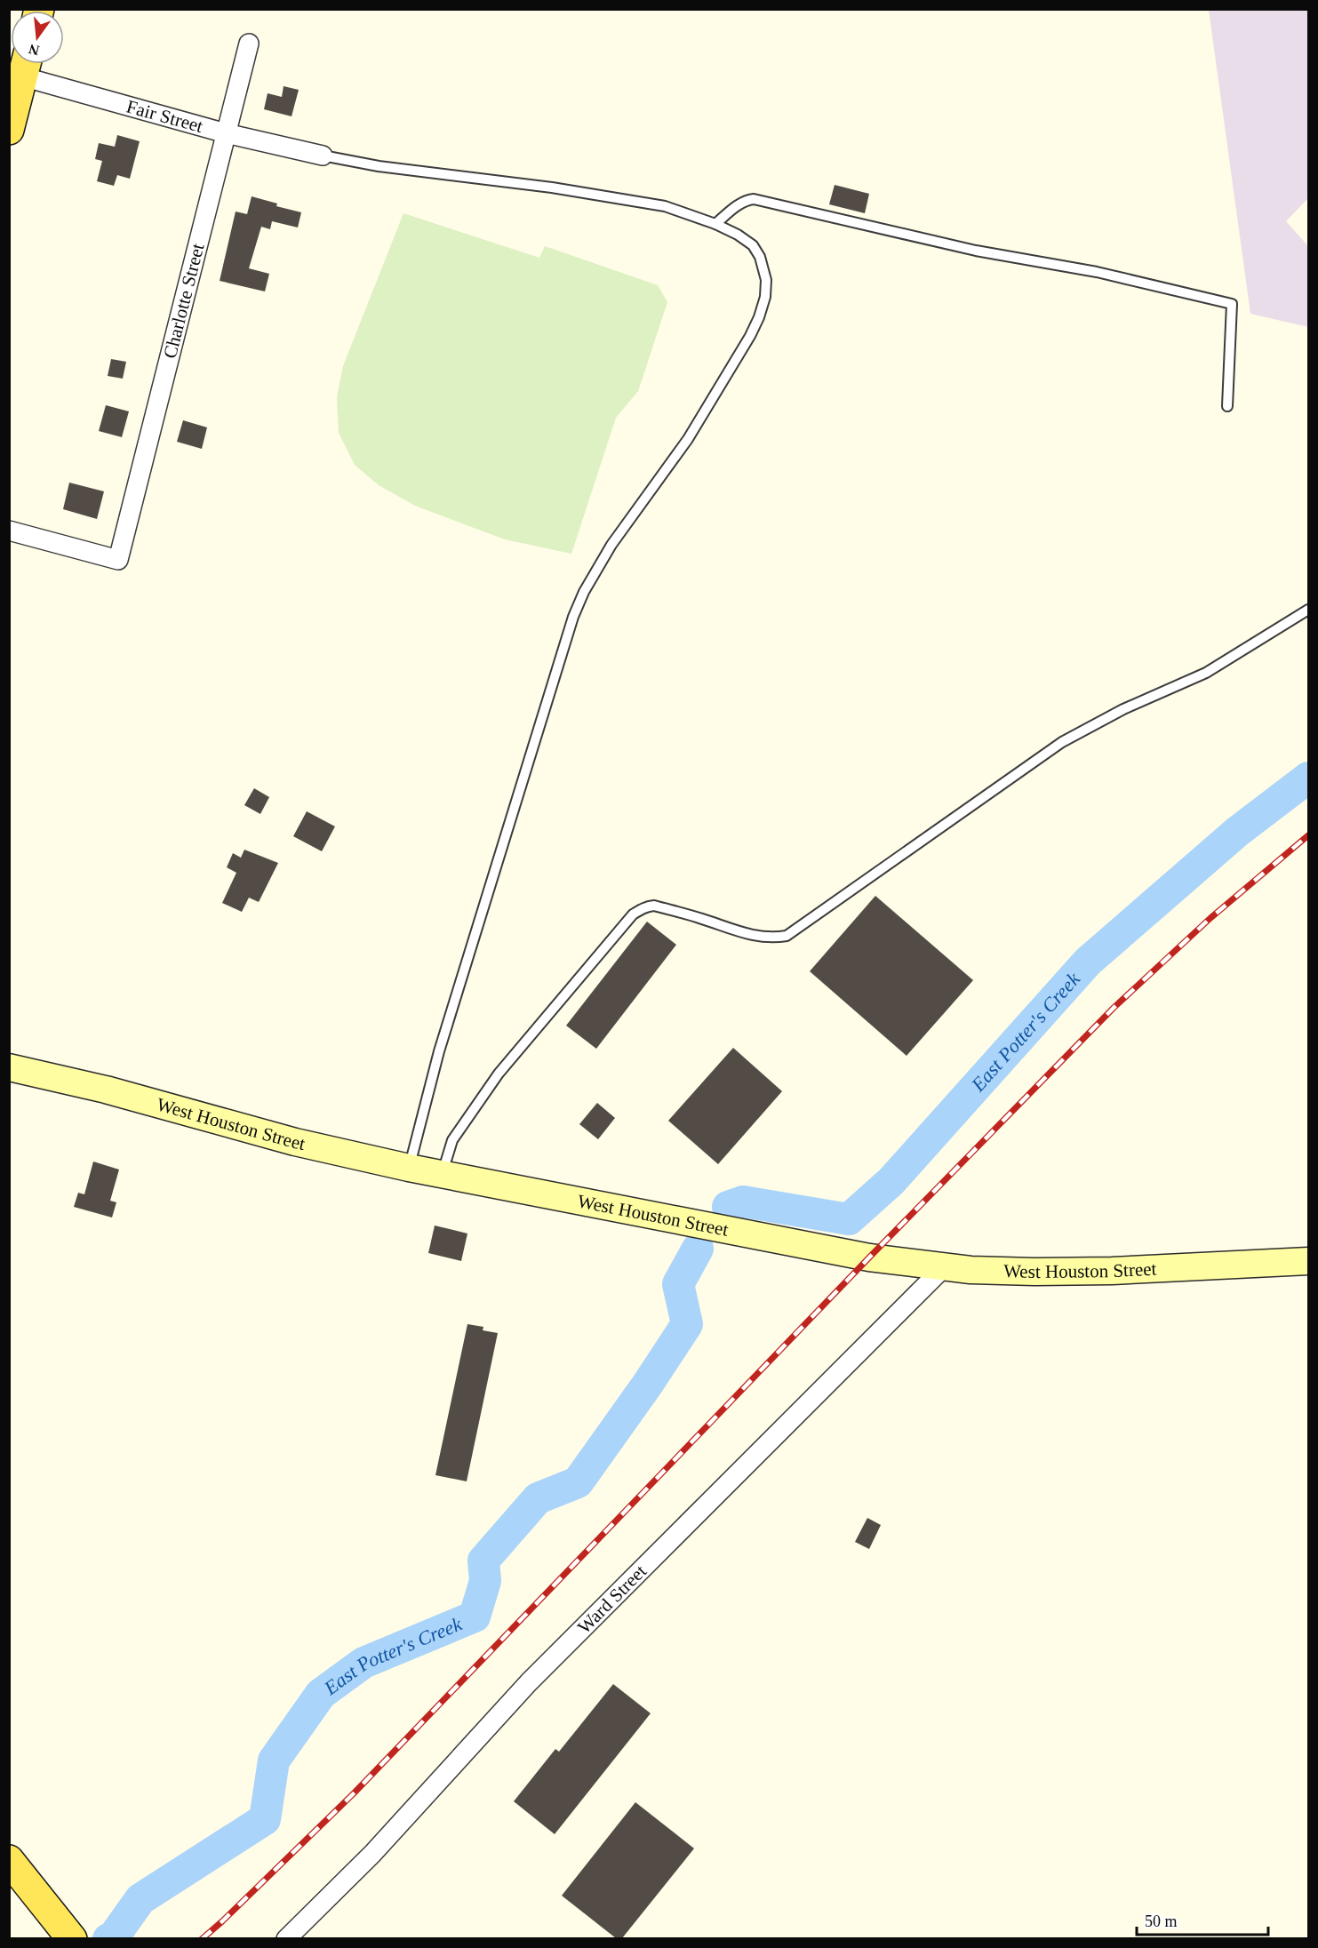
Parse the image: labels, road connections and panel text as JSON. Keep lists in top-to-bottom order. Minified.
{"streets":{"street":["Fair Street","Charlotte Street","West Houston Street","Ward Street"]},"crossings":[["Fair Street","Charlotte Street"],["West Houston Street","Ward Street"]],"water":["East Potter's Creek"],"scale_bar":"50 m","north":"bottom"}
